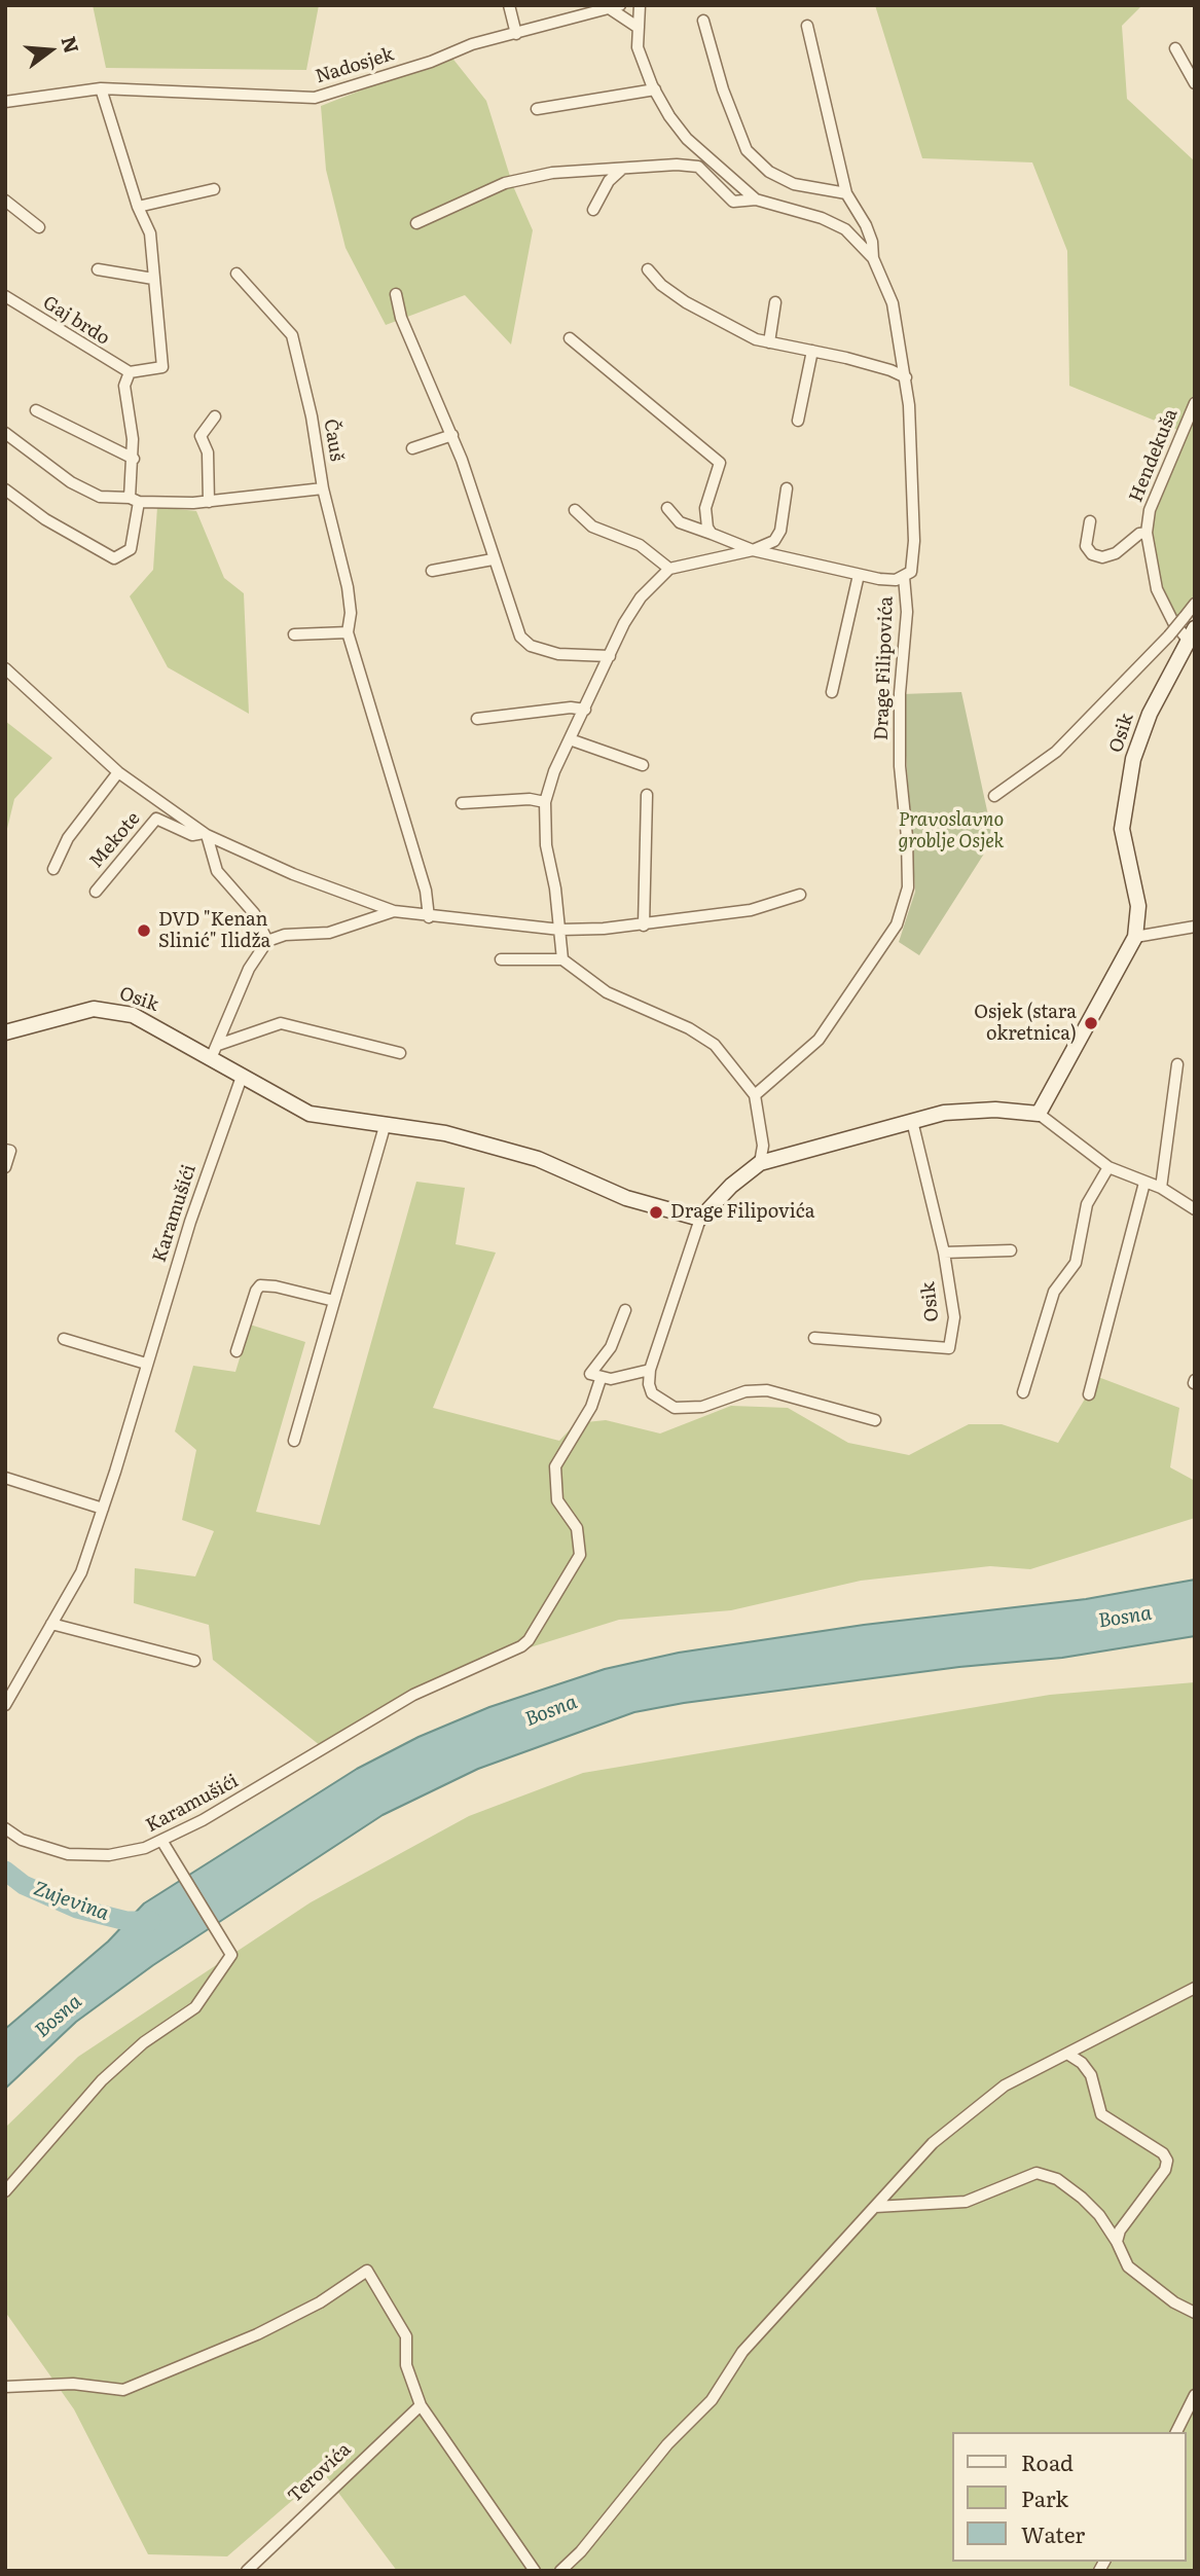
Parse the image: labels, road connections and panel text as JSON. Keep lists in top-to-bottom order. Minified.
{"streets":{"main road":["Osik"],"street":["Nadosjek","Gaj brdo","Čauš","Hendekuša","Drage Filipovića","Mekote","Karamušići","Terovića"]},"crossings":[["Hendekuša","Osik"],["Osik","Karamušići"]],"water":["Bosna","Zujevina"],"parks":["Pravoslavno groblje Osjek"],"places":["DVD \"Kenan Slinić\" Ilidža","Osjek (stara okretnica)","Drage Filipovića"],"legend":["Road","Park","Water"],"north":"right"}
